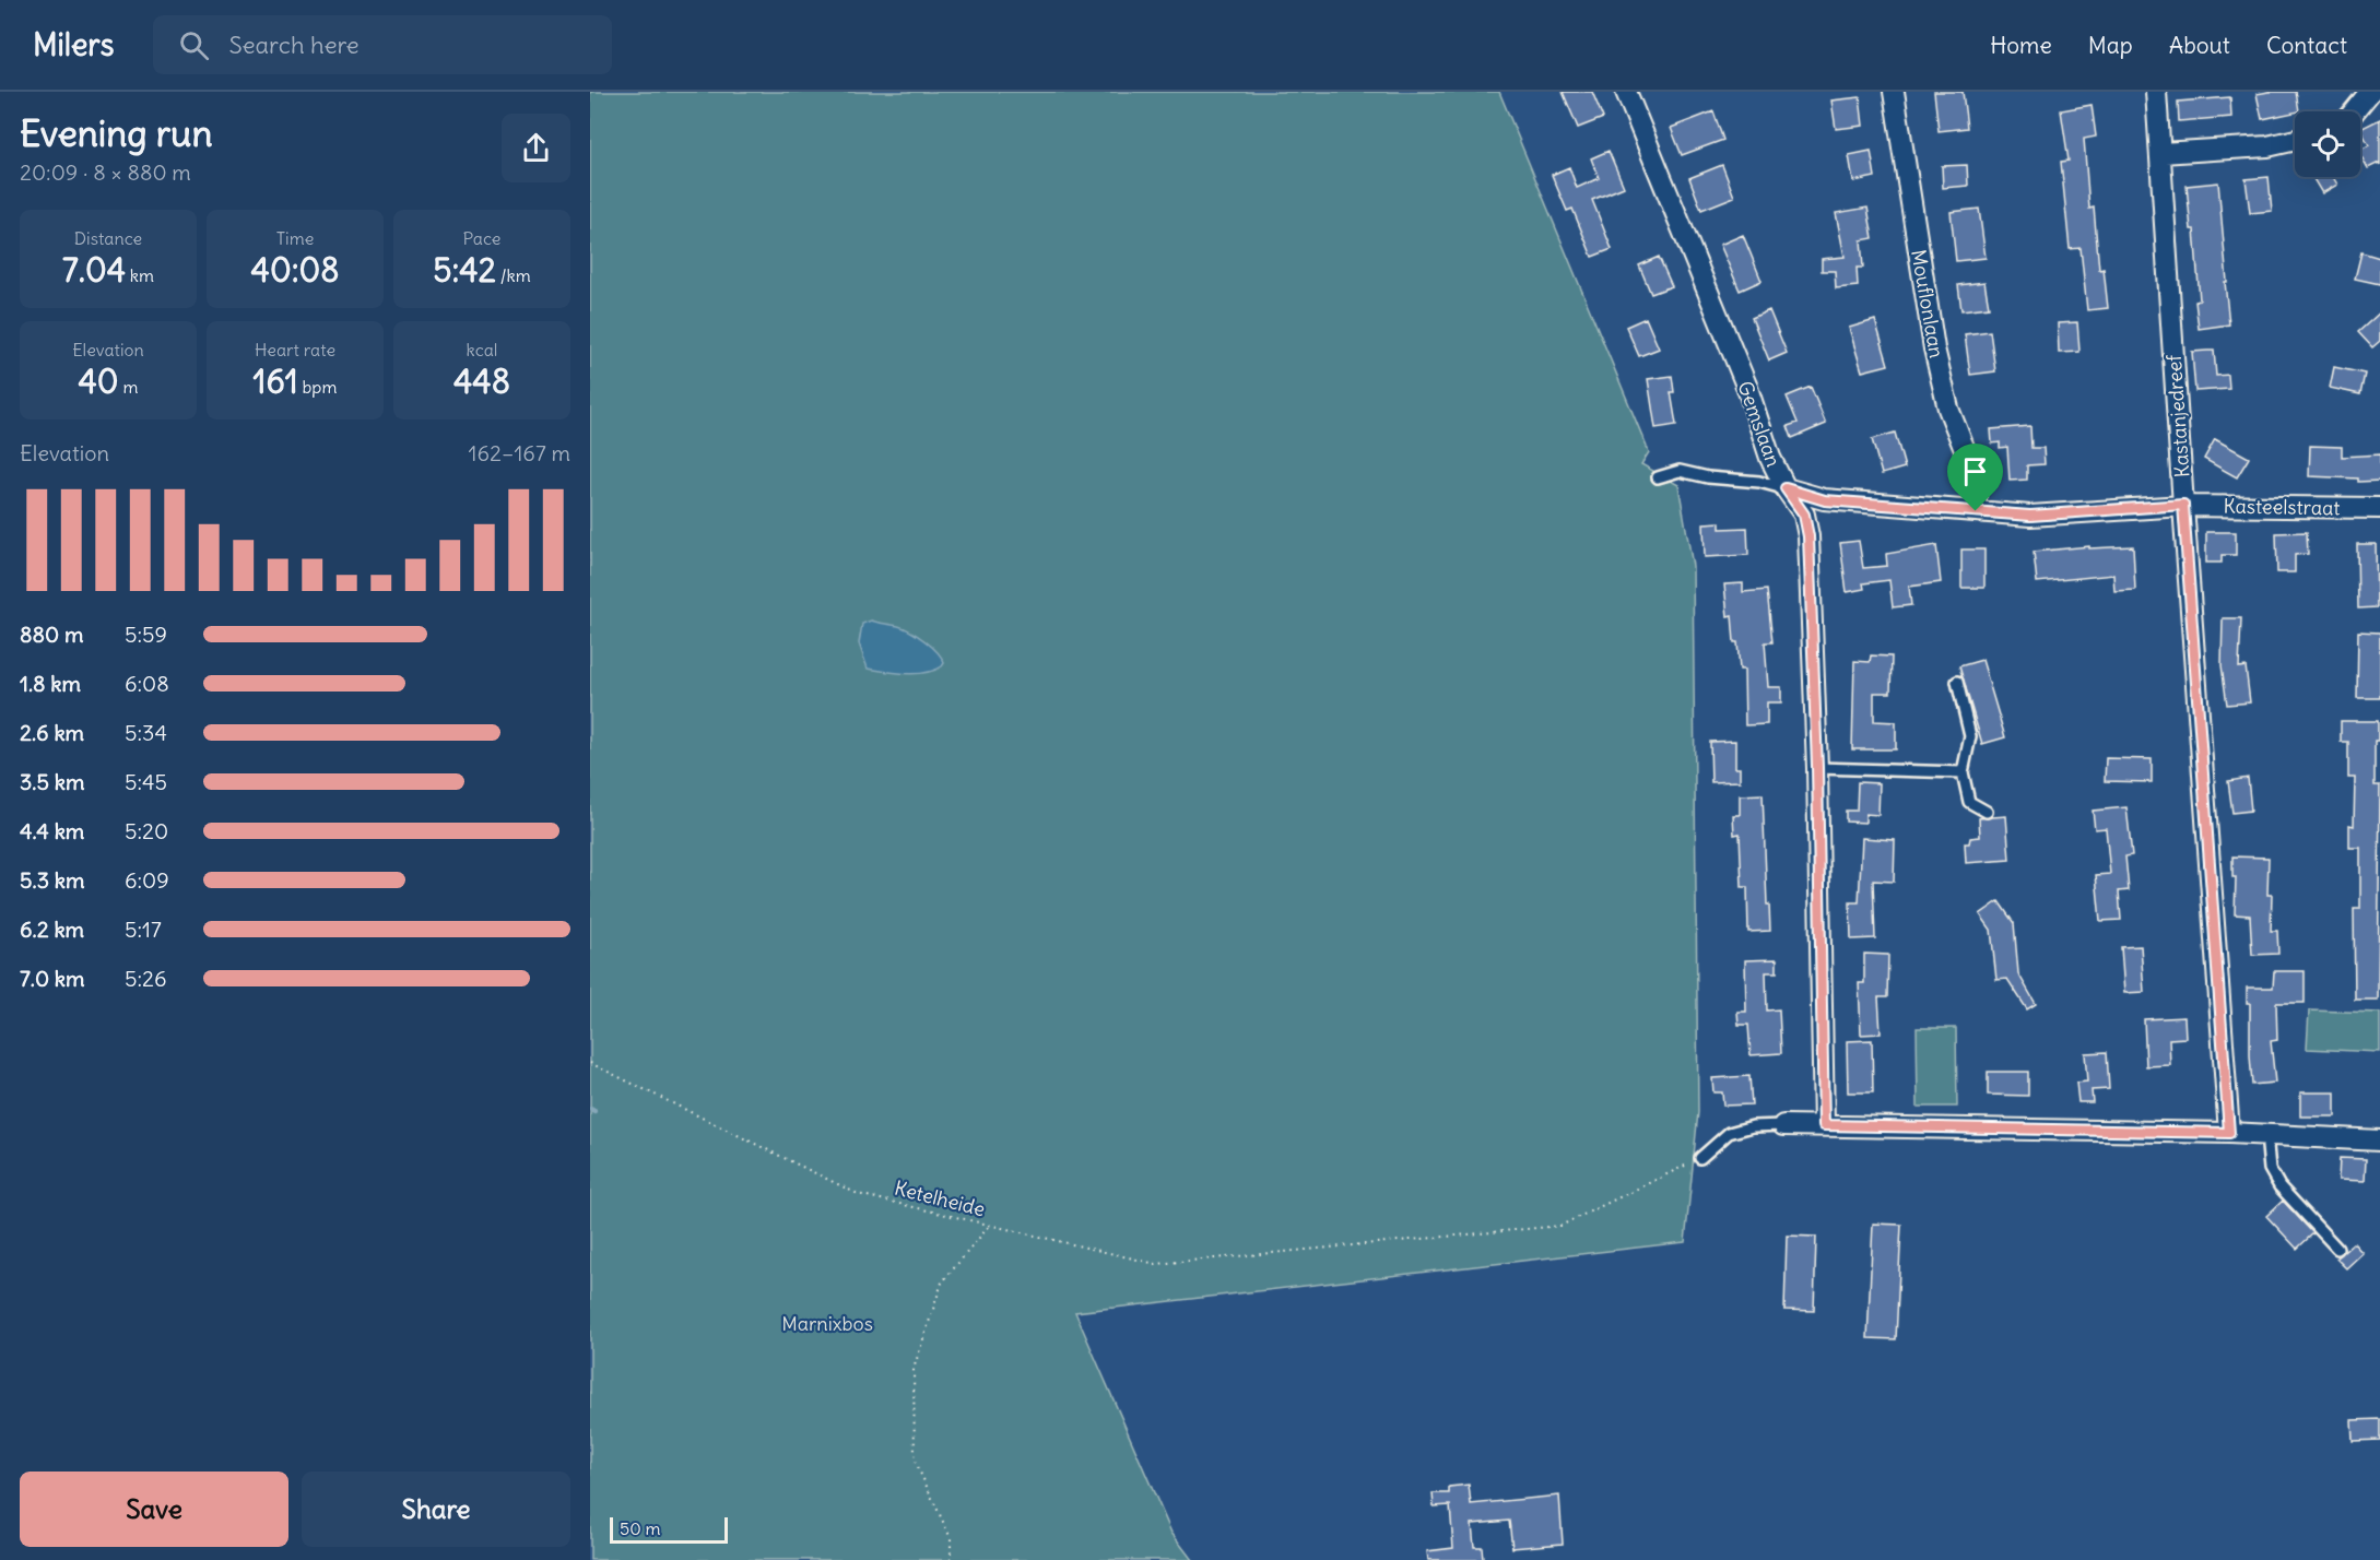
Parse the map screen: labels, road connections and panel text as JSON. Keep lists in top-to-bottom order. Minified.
{"streets":{"street":["Mouflonlaan","Kastanjedreef","Gemslaan","Kasteelstraat"],"path":["Ketelheide"]},"crossings":[["Mouflonlaan","Kasteelstraat"],["Kastanjedreef","Kasteelstraat"],["Gemslaan","Kasteelstraat"]],"parks":["Marnixbos"],"scale_bar":"50 m","page":{"header":"Milers","search":"Search here","nav":["Home","Map","About","Contact"],"heading":["Evening run","20:09 · 8 × 880 m"],"stats":[["Distance","7.04 km"],["Time","40:08"],["Pace","5:42 /km"],["Elevation","40 m"],["Heart rate","161 bpm"],["kcal","448"]],"chart":["Elevation","162–167 m"],"list":[{"name":"880 m","note":"5:59"},{"name":"1.8 km","note":"6:08"},{"name":"2.6 km","note":"5:34"},{"name":"3.5 km","note":"5:45"},{"name":"4.4 km","note":"5:20"},{"name":"5.3 km","note":"6:09"},{"name":"6.2 km","note":"5:17"},{"name":"7.0 km","note":"5:26"}],"buttons":["Save","Share"],"scale":"50 m"}}
